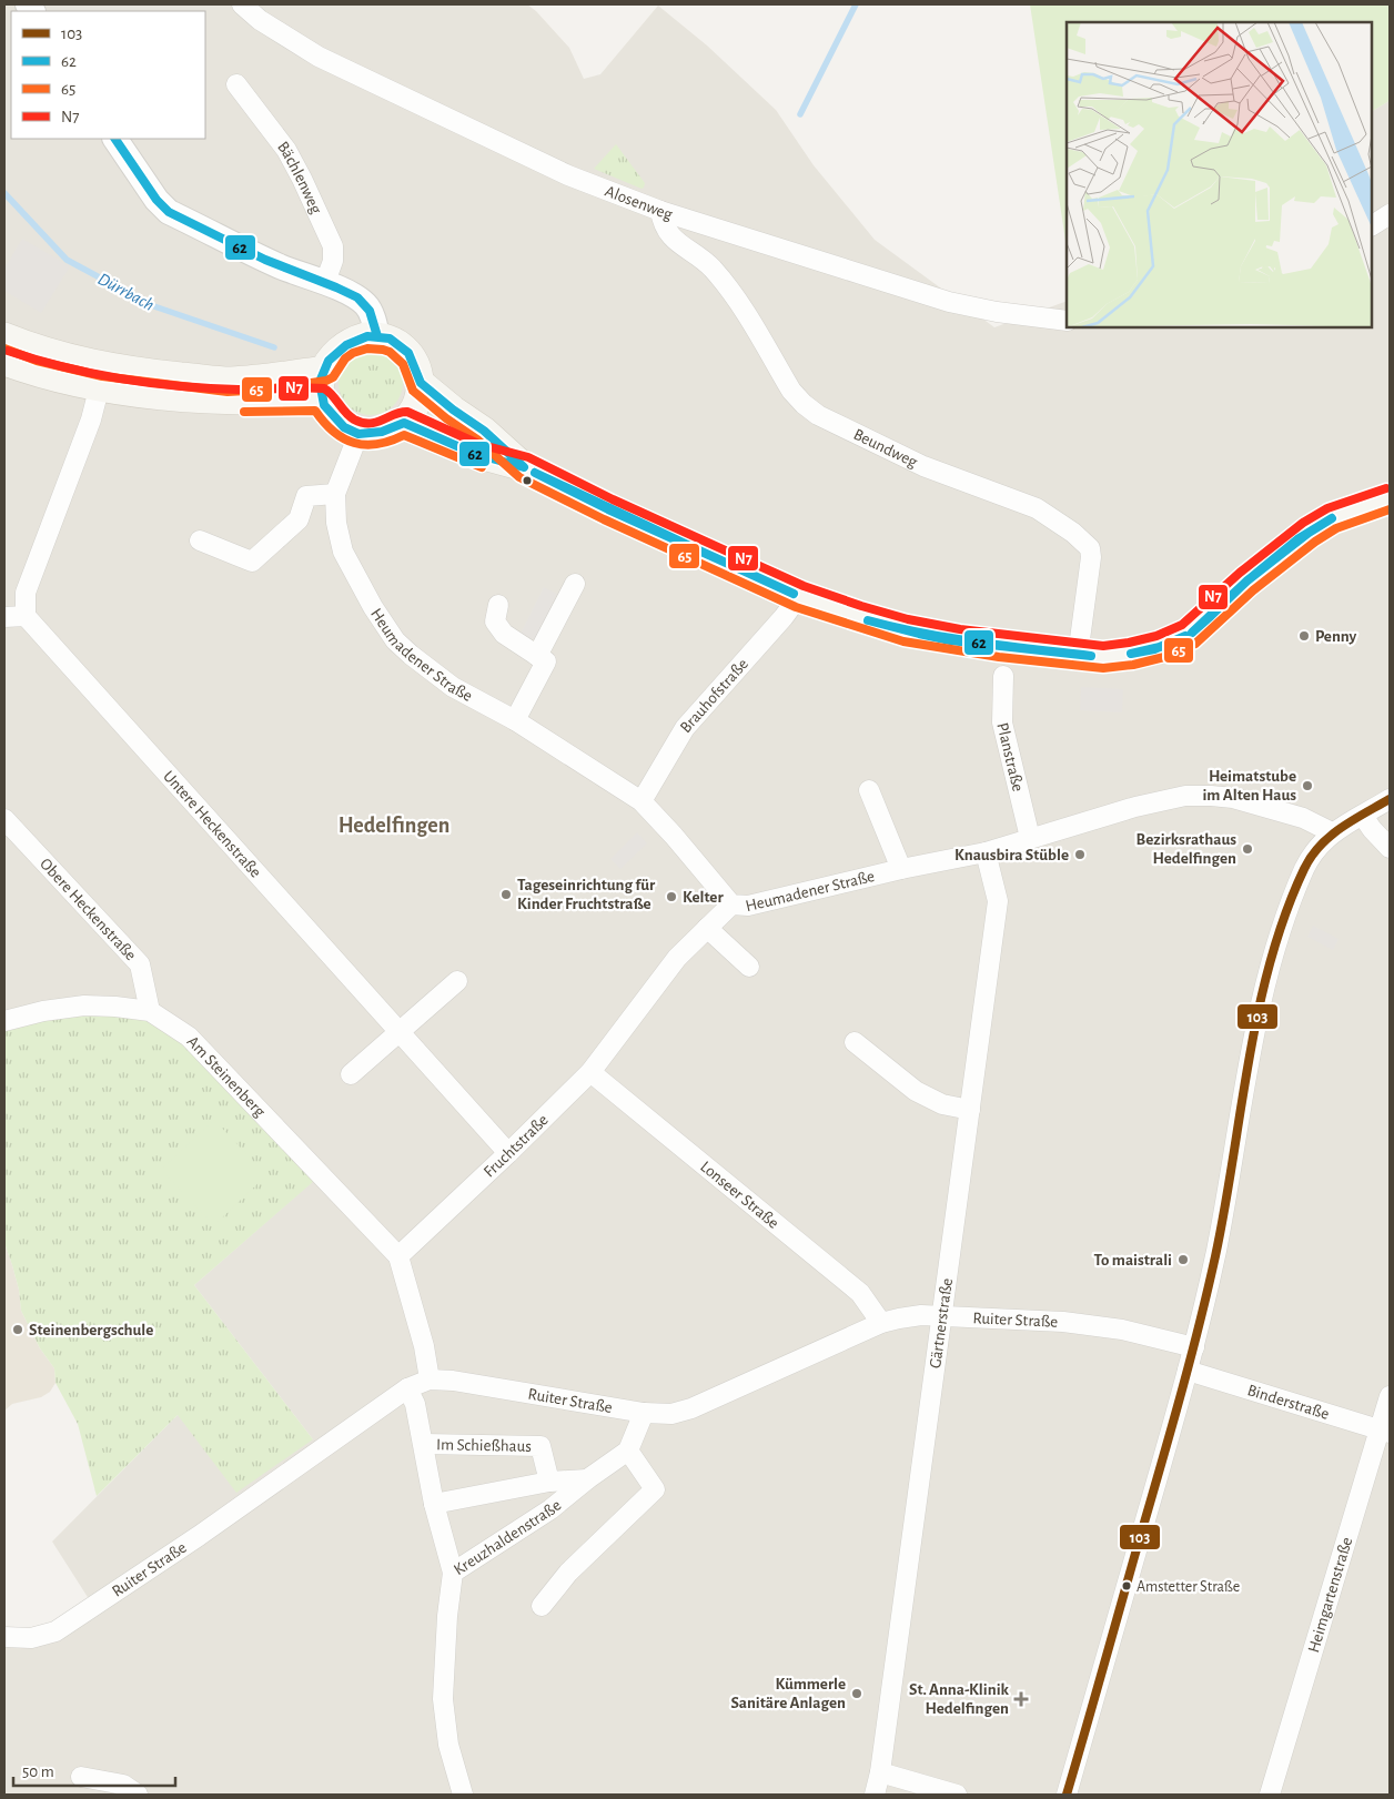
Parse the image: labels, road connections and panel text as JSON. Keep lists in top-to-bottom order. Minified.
{"streets":{"street":["Bächlenweg","Alosenweg","Beundweg","Heumadener Straße","Brauhofstraße","Planstraße","Untere Heckenstraße","Obere Heckenstraße","Am Steinenberg","Fruchtstraße","Lonseer Straße","Ruiter Straße","Gärtnerstraße","Binderstraße","Im Schießhaus","Kreuzhaldenstraße","Heimgartenstraße"]},"crossings":[["Alosenweg","Beundweg"],["Heumadener Straße","Brauhofstraße"],["Heumadener Straße","Planstraße"],["Heumadener Straße","Fruchtstraße"],["Heumadener Straße","Gärtnerstraße"],["Untere Heckenstraße","Fruchtstraße"],["Obere Heckenstraße","Am Steinenberg"],["Am Steinenberg","Fruchtstraße"],["Fruchtstraße","Lonseer Straße"],["Lonseer Straße","Ruiter Straße"],["Ruiter Straße","Gärtnerstraße"],["Ruiter Straße","Im Schießhaus"],["Binderstraße","Heimgartenstraße"],["Im Schießhaus","Kreuzhaldenstraße"]],"districts":["Hedelfingen"],"water":["Dürrbach"],"places":{"other":["Penny","Heimatstube im Alten Haus","Bezirksrathaus Hedelfingen","Knausbira Stüble","Tageseinrichtung für Kinder Fruchtstraße","Kelter","To maistrali","Steinenbergschule","Amstetter Straße","Kümmerle Sanitäre Anlagen"],"health":["St. Anna-Klinik Hedelfingen"]},"lines":["transit line 62","transit line 65","transit line N7","transit line 103"],"legend":["103","62","65","N7"],"scale_bar":"50 m"}
